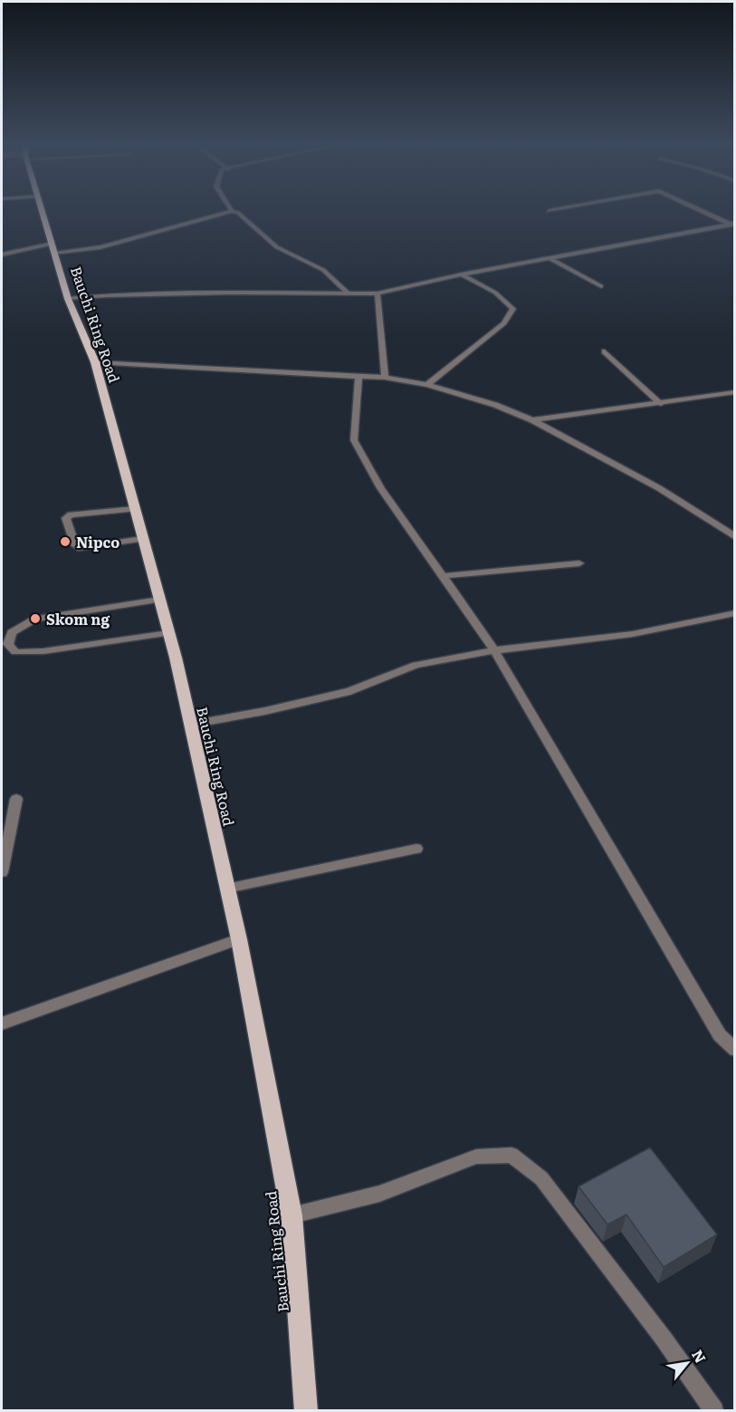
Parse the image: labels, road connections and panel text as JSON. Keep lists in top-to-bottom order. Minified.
{"streets":{"main road":["Bauchi Ring Road"]},"places":["Nipco","Skom ng"],"north":"top right"}
